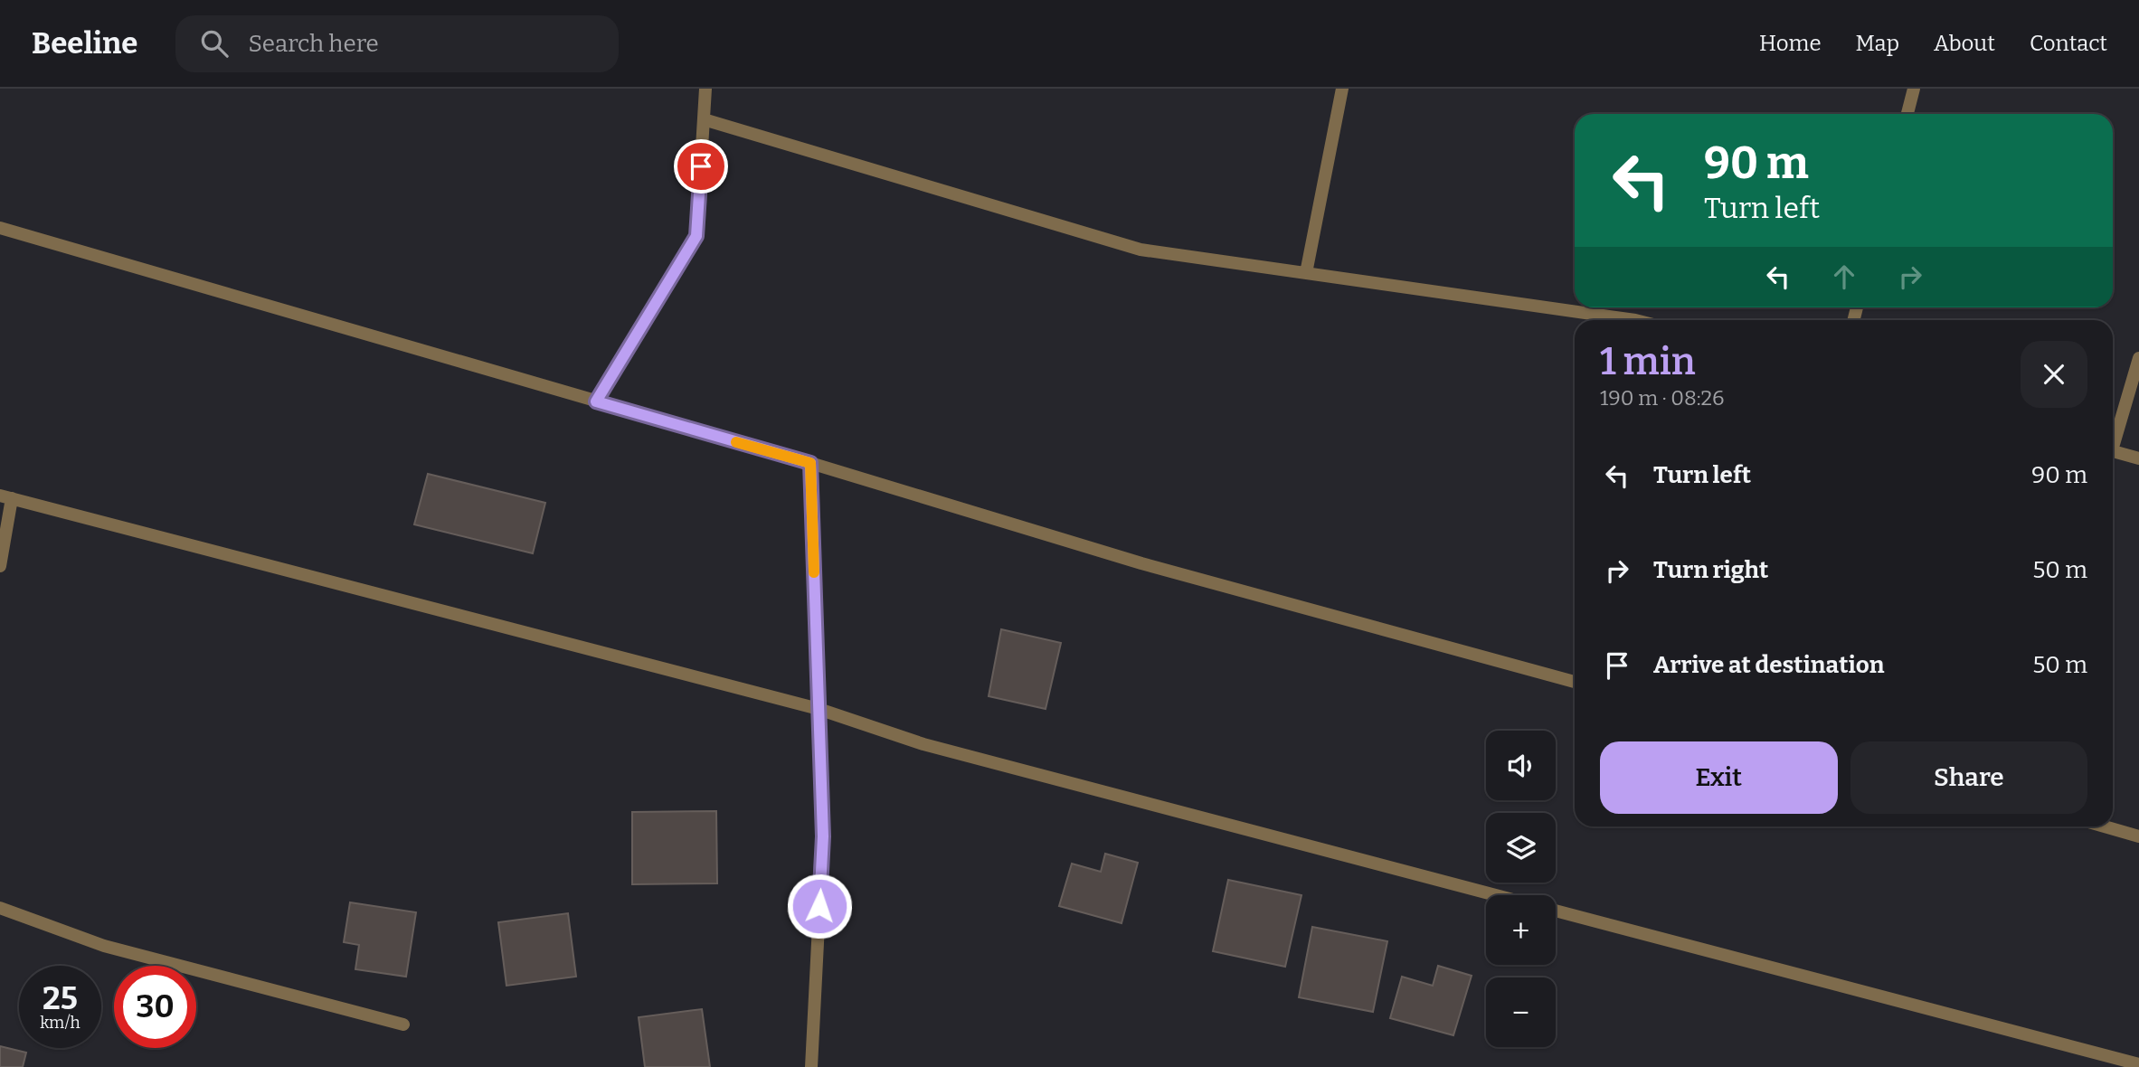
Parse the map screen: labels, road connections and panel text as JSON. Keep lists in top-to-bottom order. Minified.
{"page":{"header":"Beeline","search":"Search here","nav":["Home","Map","About","Contact"],"turn":["90 m","Turn left"],"heading":["1 min","190 m · 08:26"],"list":[{"name":"Turn left","value":"90 m"},{"name":"Turn right","value":"50 m"},{"name":"Arrive at destination","value":"50 m"}],"buttons":["Exit","Share"],"map_buttons":["+","−"],"speed":"25 km/h","limit":"30"}}
